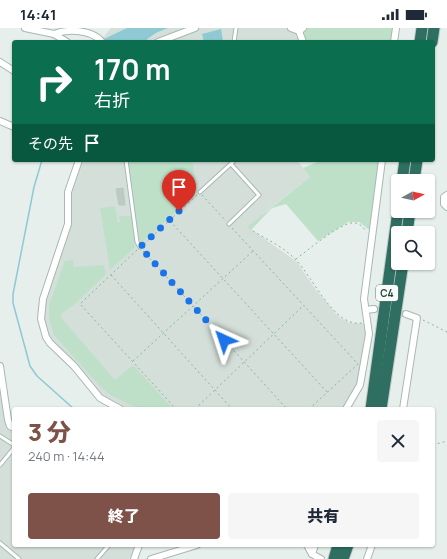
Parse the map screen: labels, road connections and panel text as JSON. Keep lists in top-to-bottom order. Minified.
{"streets":{"highway":["C4"]},"north":"right","page":{"status":"14:41","turn":["170 m","右折"],"then":"その先","heading":["3 分","240 m · 14:44"],"buttons":["終了","共有"]}}
